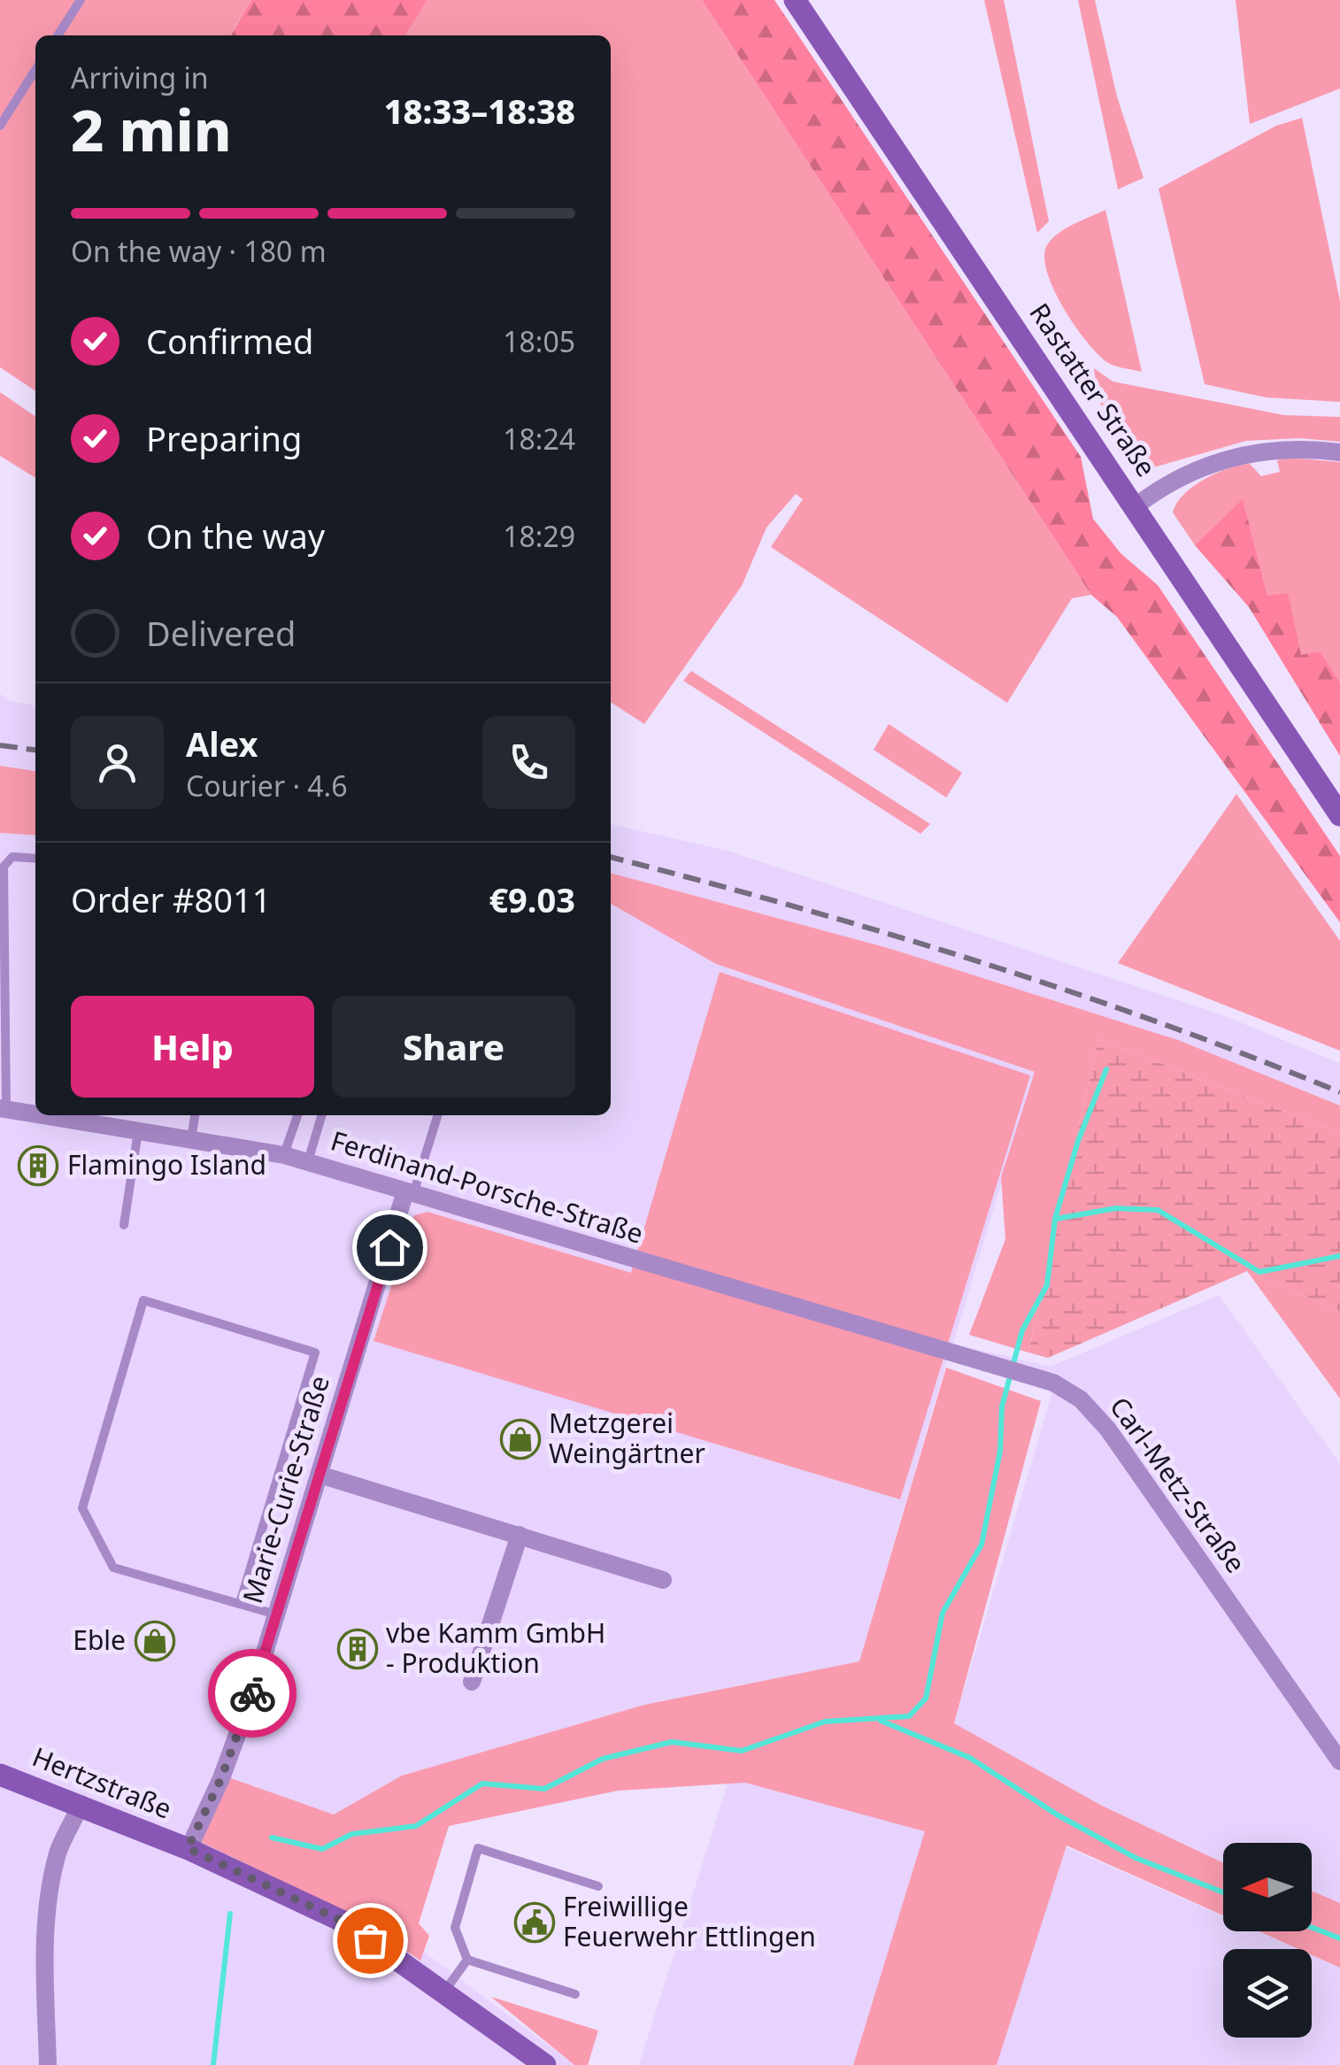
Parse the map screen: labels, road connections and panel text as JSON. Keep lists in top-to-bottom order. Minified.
{"streets":{"main road":["Rastatter Straße","Hertzstraße"],"street":["Ferdinand-Porsche-Straße","Carl-Metz-Straße","Marie-Curie-Straße"]},"crossings":[["Ferdinand-Porsche-Straße","Carl-Metz-Straße"],["Ferdinand-Porsche-Straße","Marie-Curie-Straße"],["Marie-Curie-Straße","Hertzstraße"]],"places":{"building":["Flamingo Island","vbe Kamm GmbH - Produktion"],"shop":["Metzgerei Weingärtner","Eble"],"public building":["Freiwillige Feuerwehr Ettlingen"]},"north":"left","page":{"heading":["2 min","Arriving in","18:33–18:38"],"panel":["Alex","Courier · 4.6","Order #8011","€9.03"],"bar":"On the way · 180 m","list":[["Confirmed","18:05"],["Preparing","18:24"],["On the way","18:29"],"Delivered"],"buttons":["Help","Share"]}}
